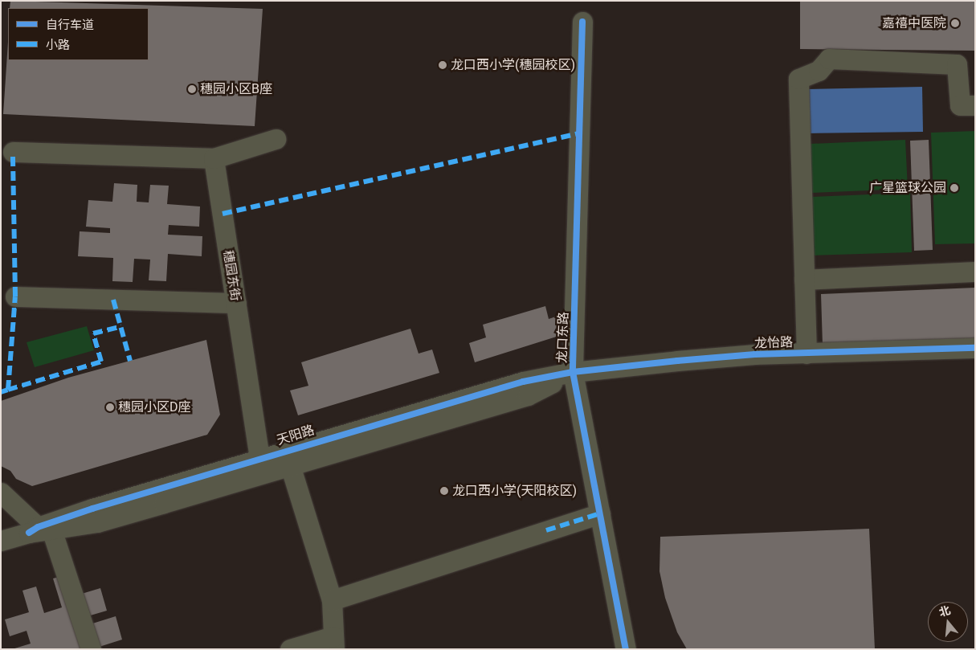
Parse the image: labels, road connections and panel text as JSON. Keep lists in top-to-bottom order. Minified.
{"streets":{"street":["穗园东街","龙口东路","龙怡路","天阳路"]},"crossings":[["穗园东街","天阳路"],["龙口东路","龙怡路"],["龙口东路","天阳路"],["龙怡路","天阳路"]],"places":["嘉禧中医院","龙口西小学(穗园校区)","穗园小区B座","广星篮球公园","穗园小区D座","龙口西小学(天阳校区)"],"legend":["自行车道","小路"],"north":"top"}
